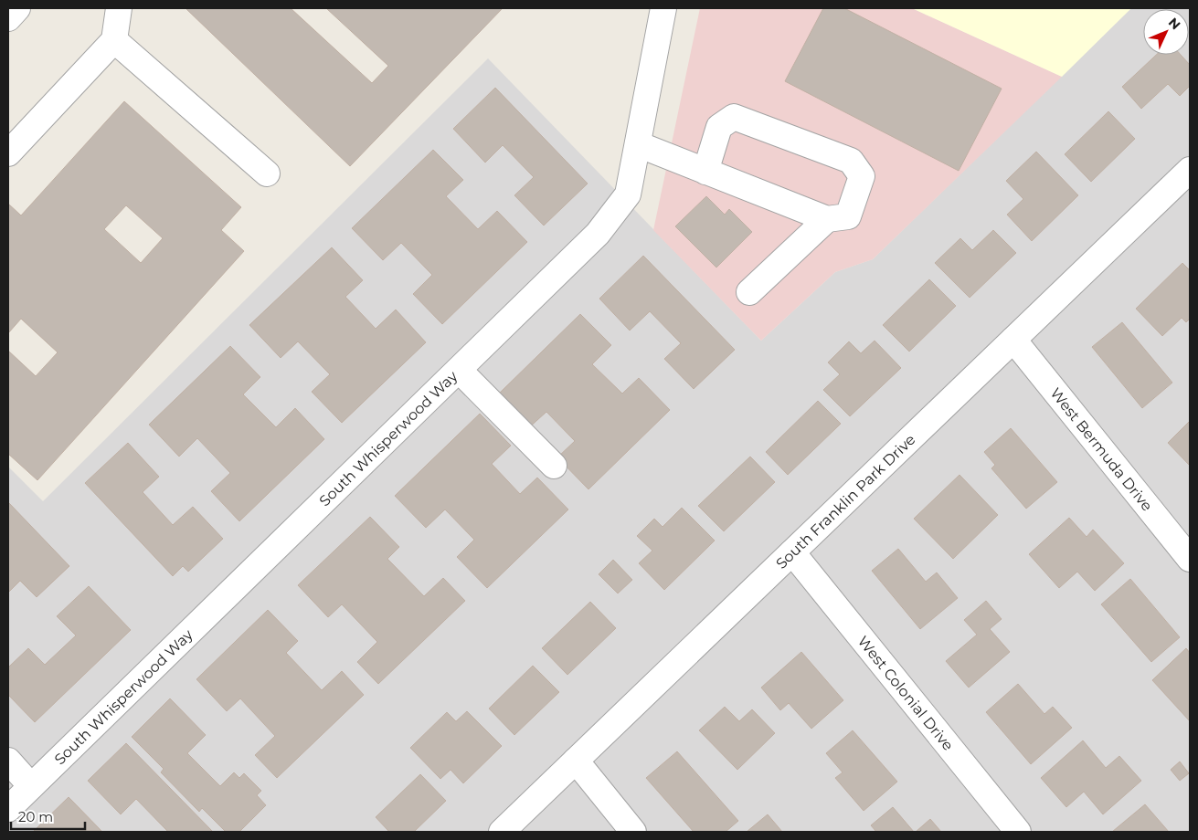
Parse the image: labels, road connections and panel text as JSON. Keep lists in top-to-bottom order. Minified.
{"streets":{"street":["South Whisperwood Way","West Bermuda Drive","South Franklin Park Drive","West Colonial Drive"]},"crossings":[["West Bermuda Drive","South Franklin Park Drive"],["South Franklin Park Drive","West Colonial Drive"]],"scale_bar":"20 m","north":"top right"}
